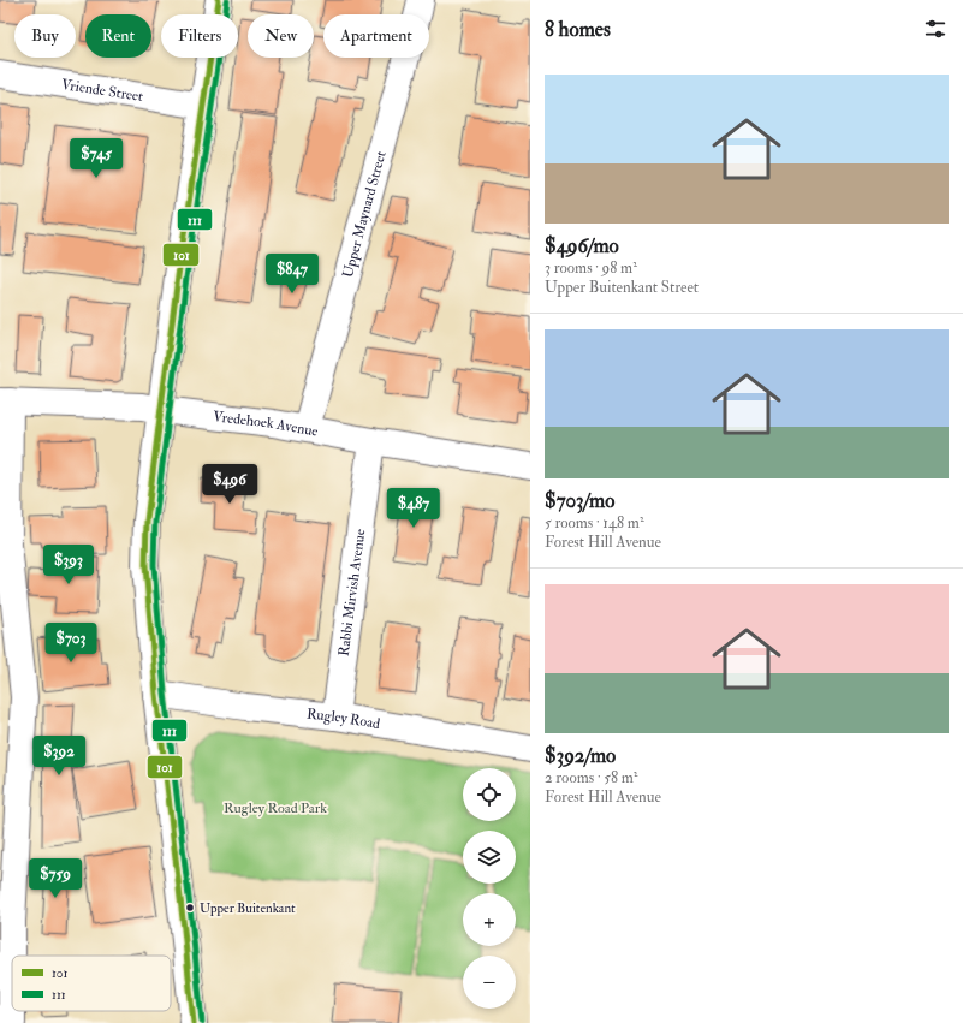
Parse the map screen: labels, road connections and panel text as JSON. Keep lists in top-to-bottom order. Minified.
{"streets":{"street":["Vriende Street","Upper Maynard Street","Vredehoek Avenue","Rabbi Mirvish Avenue","Rugley Road"]},"crossings":[["Upper Maynard Street","Vredehoek Avenue"],["Vredehoek Avenue","Rabbi Mirvish Avenue"],["Rabbi Mirvish Avenue","Rugley Road"]],"parks":["Rugley Road Park"],"places":["Upper Buitenkant"],"lines":["transit line 101","transit line 111"],"legend":["101","111"],"page":{"heading":"8 homes","chip":["Buy","Rent","Filters","New","Apartment"],"list":[{"name":"$496/mo","note":"3 rooms · 98 m² · Upper Buitenkant Street"},{"name":"$703/mo","note":"5 rooms · 148 m² · Forest Hill Avenue"},{"name":"$392/mo","note":"2 rooms · 58 m² · Forest Hill Avenue"}],"price":["$745","$847","$496","$487","$393","$703","$392","$759"],"map_buttons":["+","−"]}}
